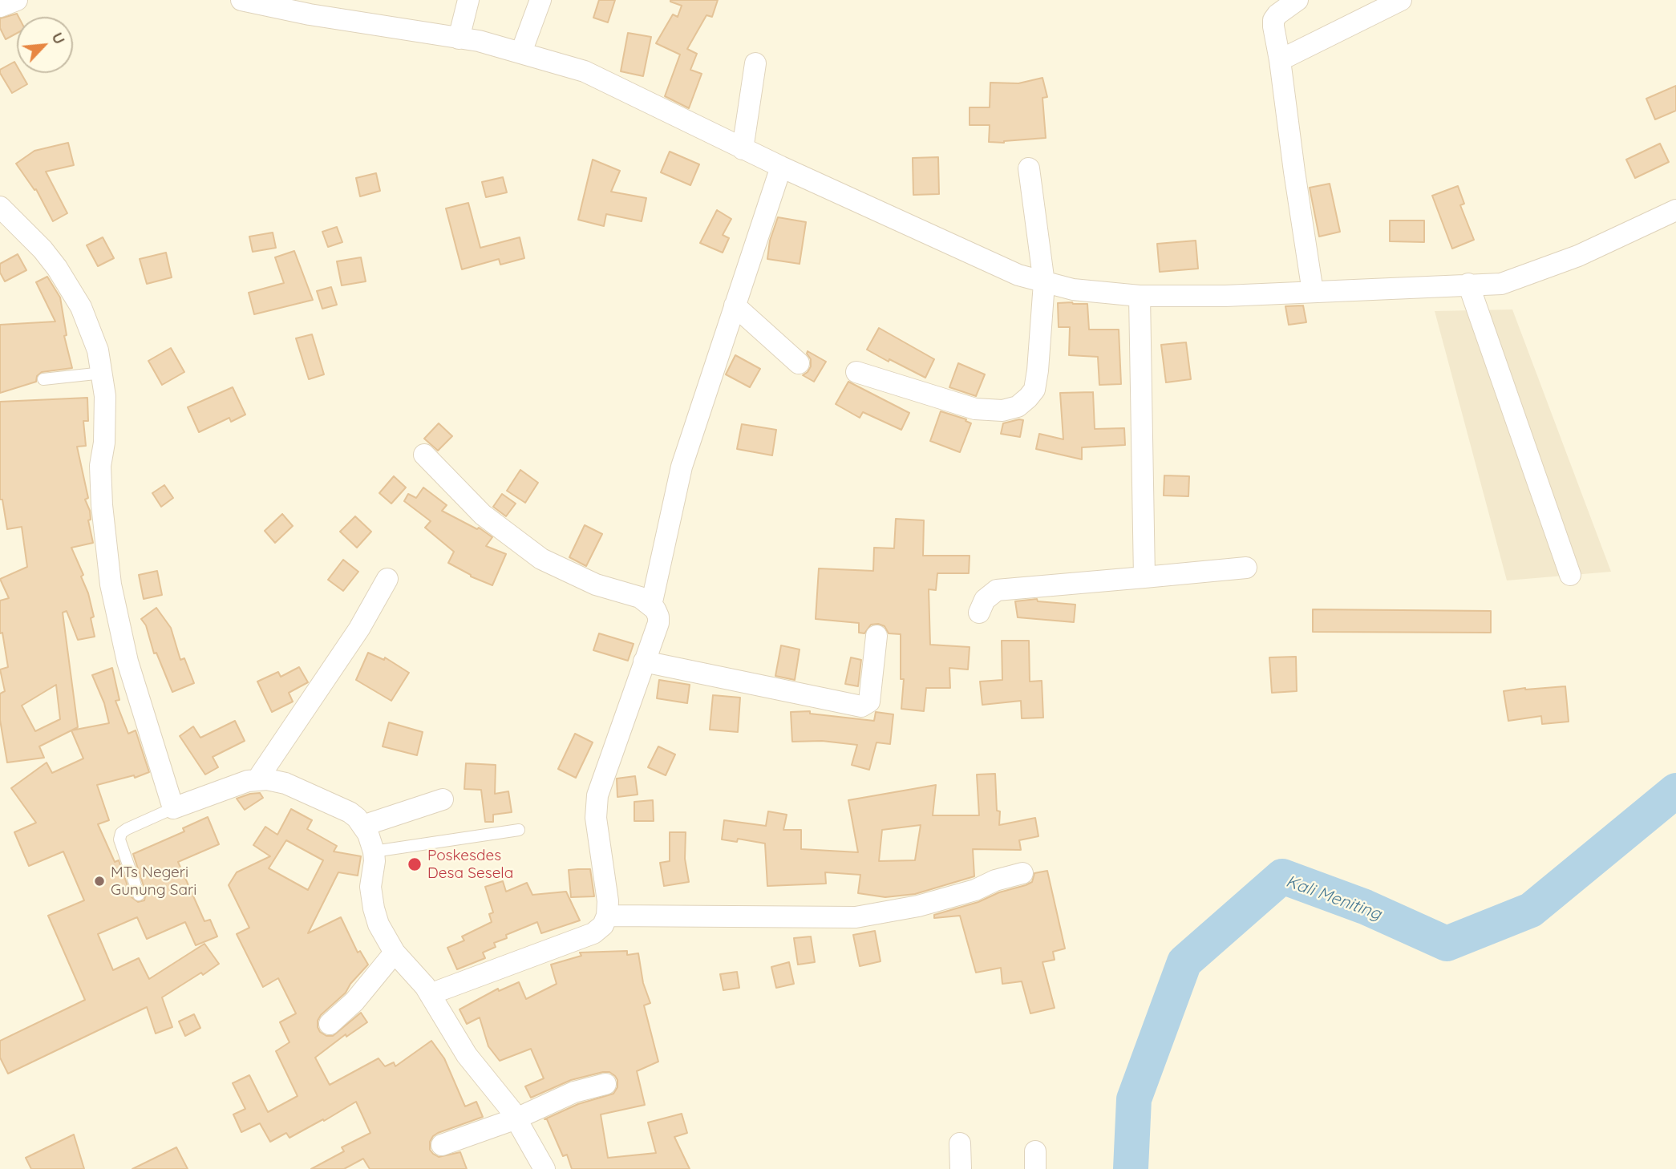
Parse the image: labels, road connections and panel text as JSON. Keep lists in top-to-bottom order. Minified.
{"water":["Kali Meniting"],"places":["Poskesdes Desa Sesela","MTs Negeri Gunung Sari"],"north":"top right"}
